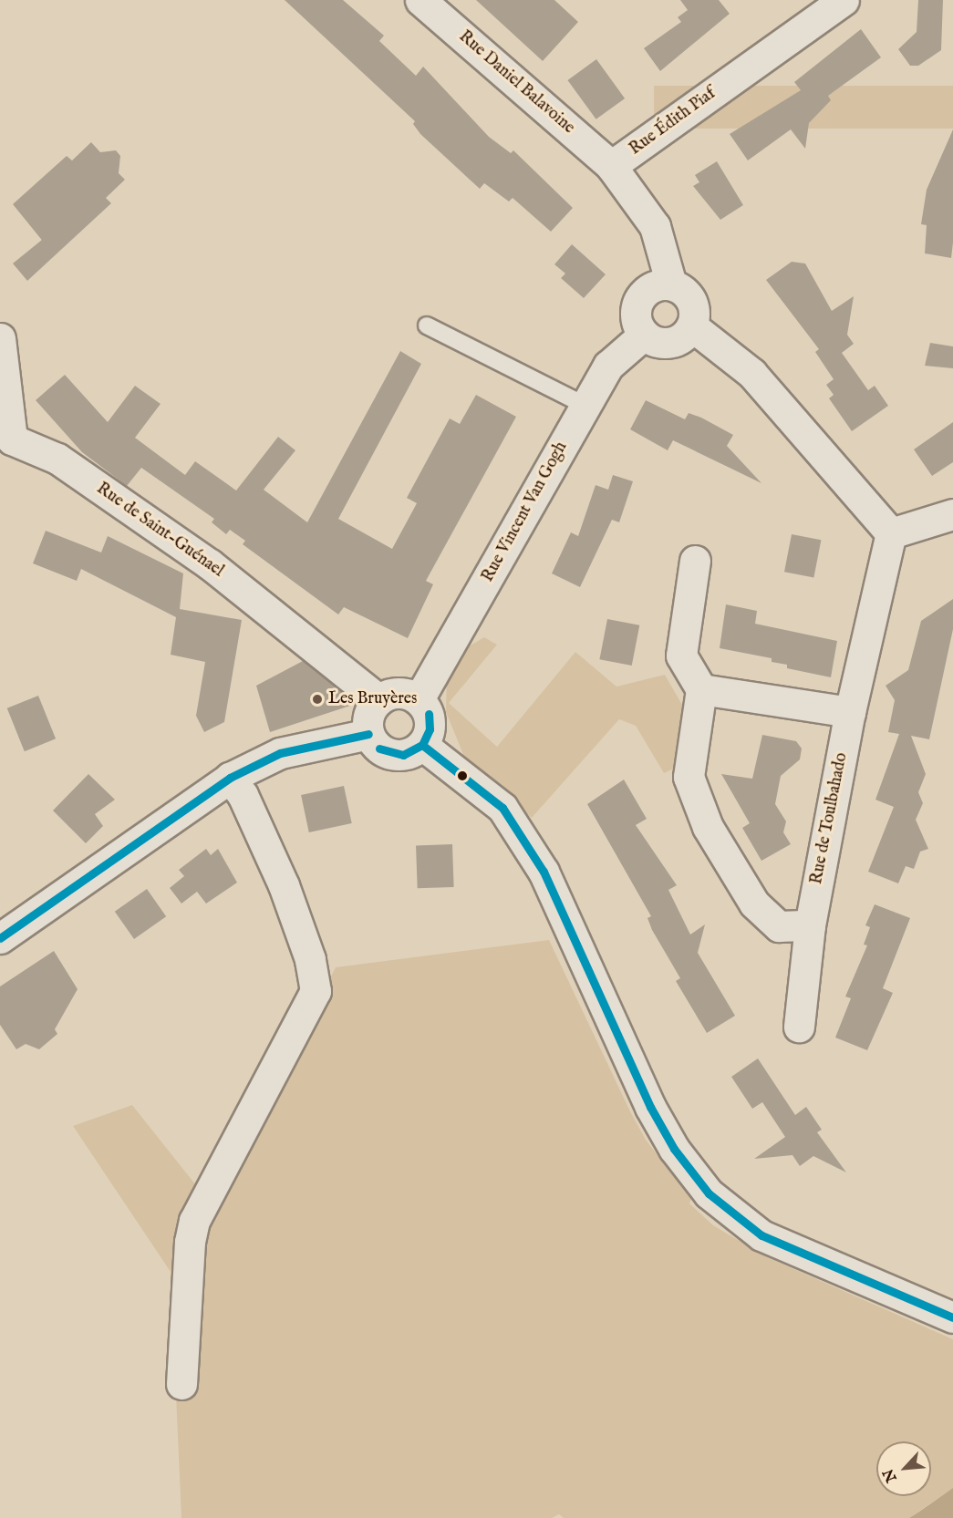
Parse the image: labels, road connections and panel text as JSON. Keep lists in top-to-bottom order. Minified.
{"streets":{"street":["Rue Daniel Balavoine","Rue Édith Piaf","Rue Vincent Van Gogh","Rue de Saint-Guénael","Rue de Toulbahado"]},"crossings":[["Rue Daniel Balavoine","Rue Édith Piaf"],["Rue Vincent Van Gogh","Rue de Saint-Guénael"]],"places":["Les Bruyères"],"north":"bottom left"}
